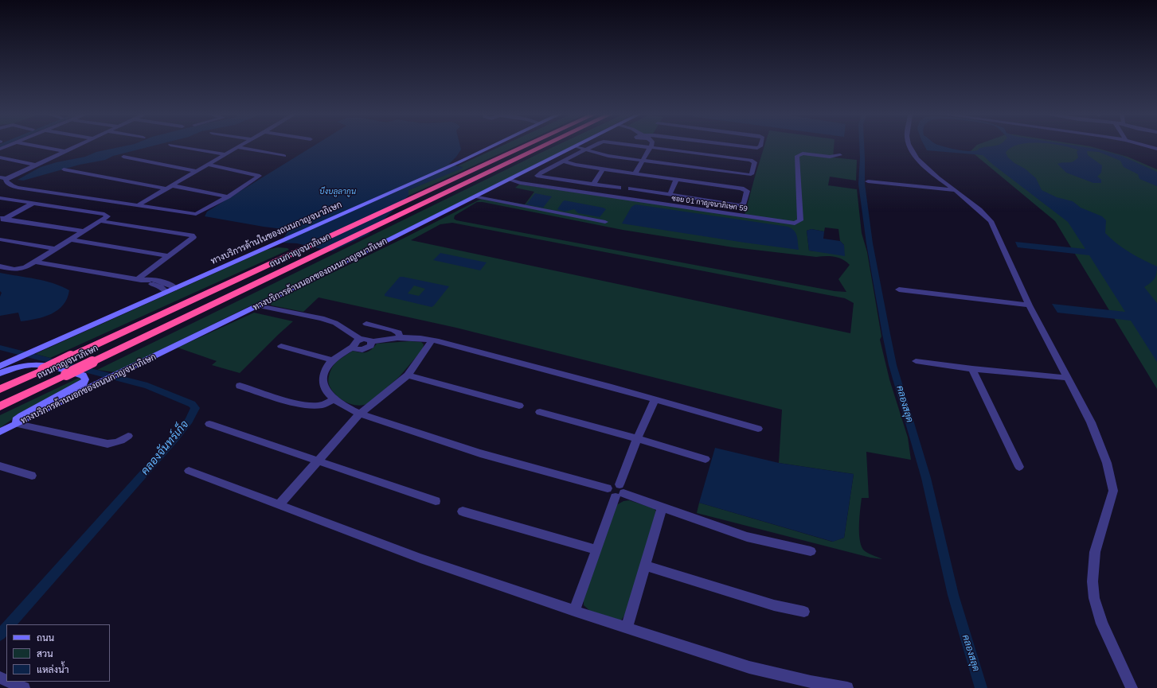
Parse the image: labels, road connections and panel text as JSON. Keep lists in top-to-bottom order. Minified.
{"streets":{"highway":["ถนนกาญจนาภิเษก"],"main road":["ทางบริการด้านในของถนนกาญจนาภิเษก","ทางบริการด้านนอกของถนนกาญจนาภิเษก"],"street":["ซอย 01 กาญจนาภิเษก 59"]},"crossings":[["ซอย 01 กาญจนาภิเษก 59","ทางบริการด้านนอกของถนนกาญจนาภิเษก"]],"water":["บึงบลูลากูน","คลองสลุด","คลองจันทร์เก็จ"],"legend":["ถนน","สวน","แหล่งน้ำ"]}
